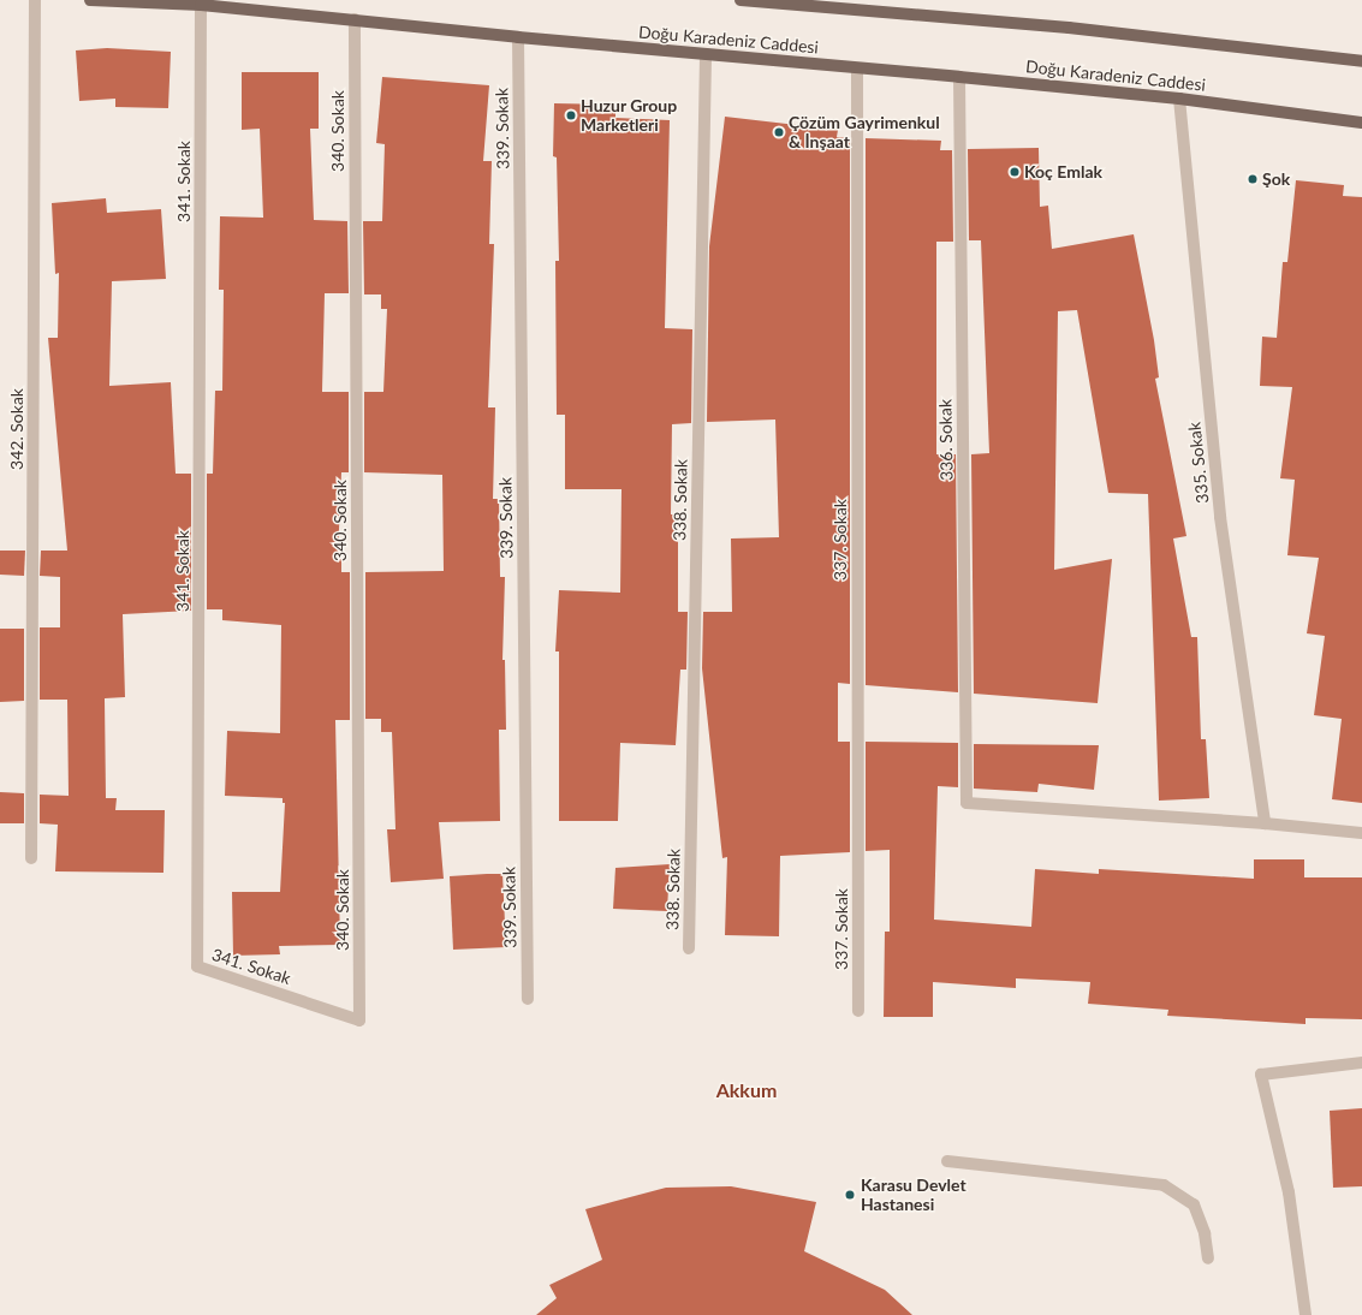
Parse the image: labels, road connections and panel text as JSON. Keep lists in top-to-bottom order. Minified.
{"streets":{"main road":["Doğu Karadeniz Caddesi"],"street":["339. Sokak","340. Sokak","341. Sokak","342. Sokak","336. Sokak","335. Sokak","338. Sokak","337. Sokak"]},"crossings":[["Doğu Karadeniz Caddesi","339. Sokak"],["Doğu Karadeniz Caddesi","340. Sokak"],["Doğu Karadeniz Caddesi","341. Sokak"],["Doğu Karadeniz Caddesi","336. Sokak"],["Doğu Karadeniz Caddesi","335. Sokak"],["Doğu Karadeniz Caddesi","338. Sokak"],["Doğu Karadeniz Caddesi","337. Sokak"],["340. Sokak","341. Sokak"],["336. Sokak","335. Sokak"]],"districts":["Akkum"],"places":["Huzur Group Marketleri","Çözüm Gayrimenkul & İnşaat","Koç Emlak","Şok","Karasu Devlet Hastanesi"]}
